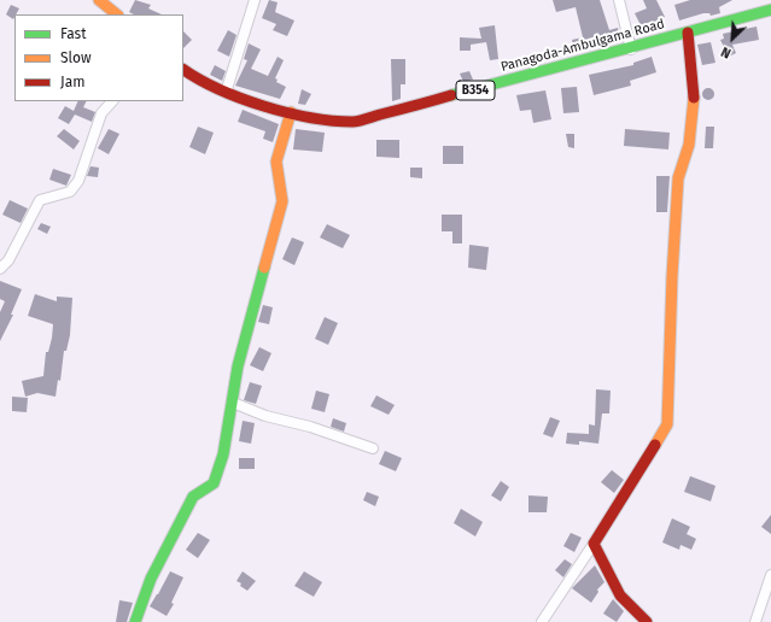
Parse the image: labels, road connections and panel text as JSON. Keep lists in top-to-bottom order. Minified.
{"streets":{"street":["Panagoda-Ambulgama Road","B354"]},"legend":["Fast","Slow","Jam"],"north":"bottom left"}
